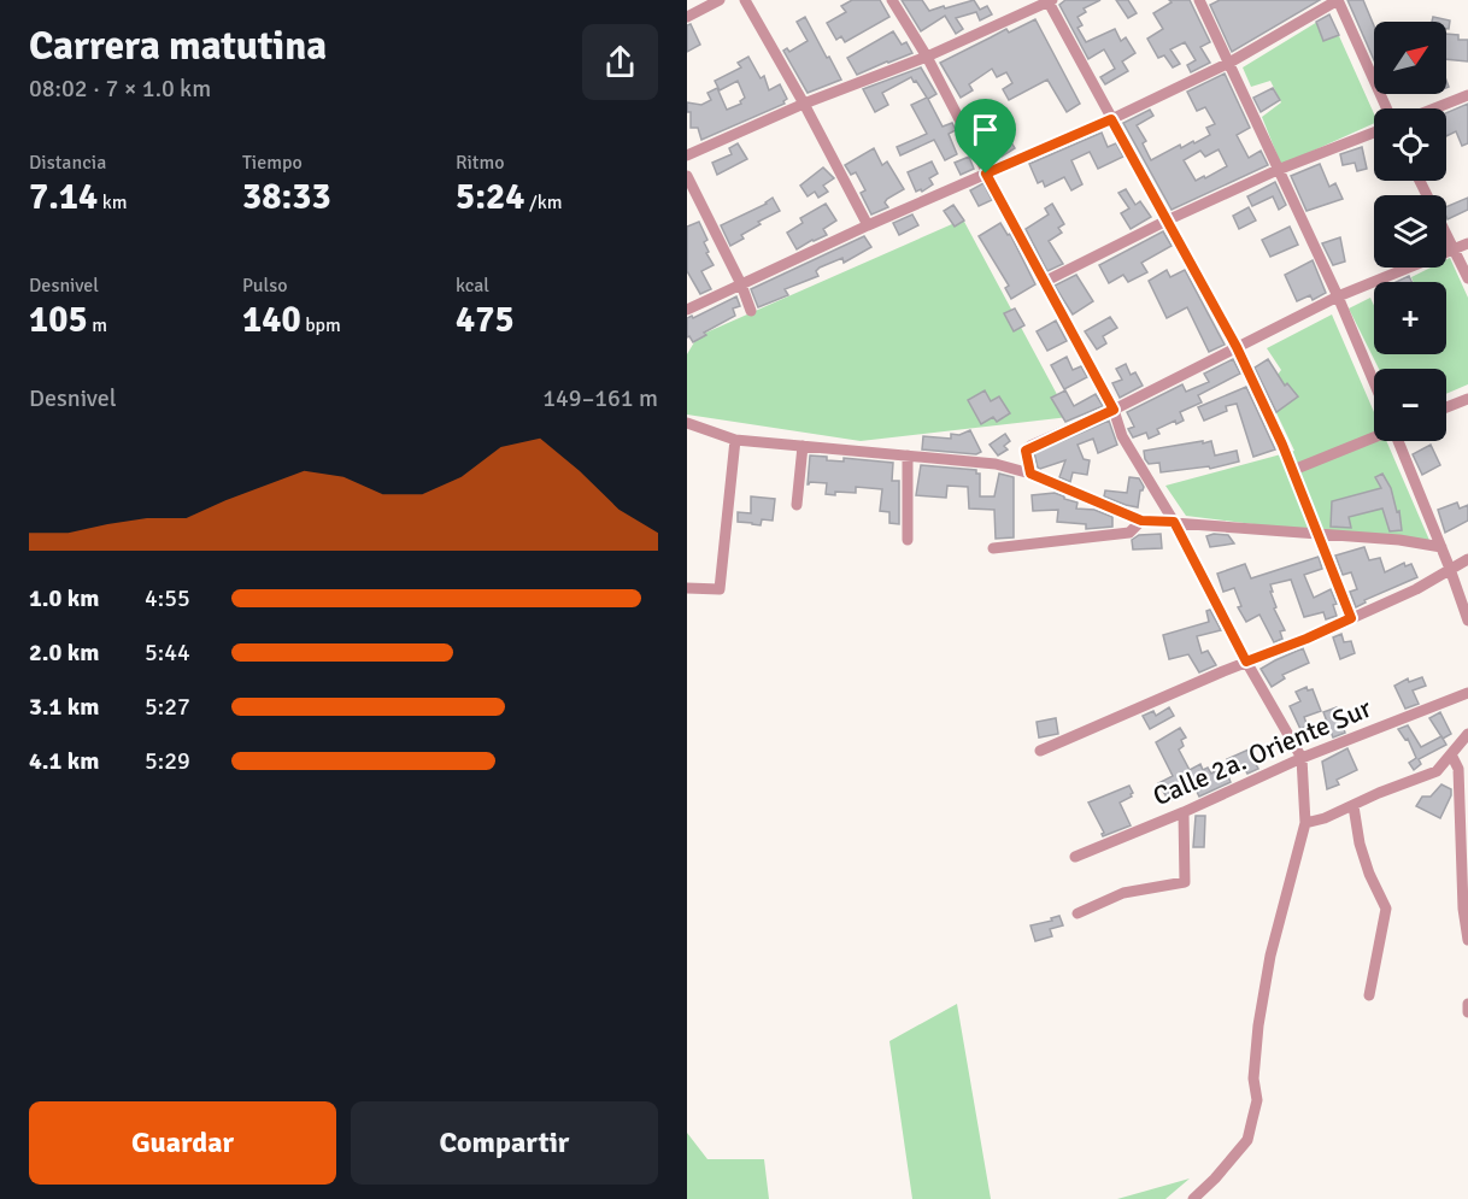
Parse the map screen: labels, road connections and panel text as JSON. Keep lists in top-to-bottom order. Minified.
{"streets":{"street":["Calle 2a. Oriente Sur"]},"north":"top right","page":{"heading":["Carrera matutina","08:02 · 7 × 1.0 km"],"map_buttons":["+","−"],"stats":[["Distancia","7.14 km"],["Tiempo","38:33"],["Ritmo","5:24 /km"],["Desnivel","105 m"],["Pulso","140 bpm"],["kcal","475"]],"chart":["Desnivel","149–161 m"],"list":[{"name":"1.0 km","note":"4:55"},{"name":"2.0 km","note":"5:44"},{"name":"3.1 km","note":"5:27"},{"name":"4.1 km","note":"5:29"}],"buttons":["Guardar","Compartir"]}}
